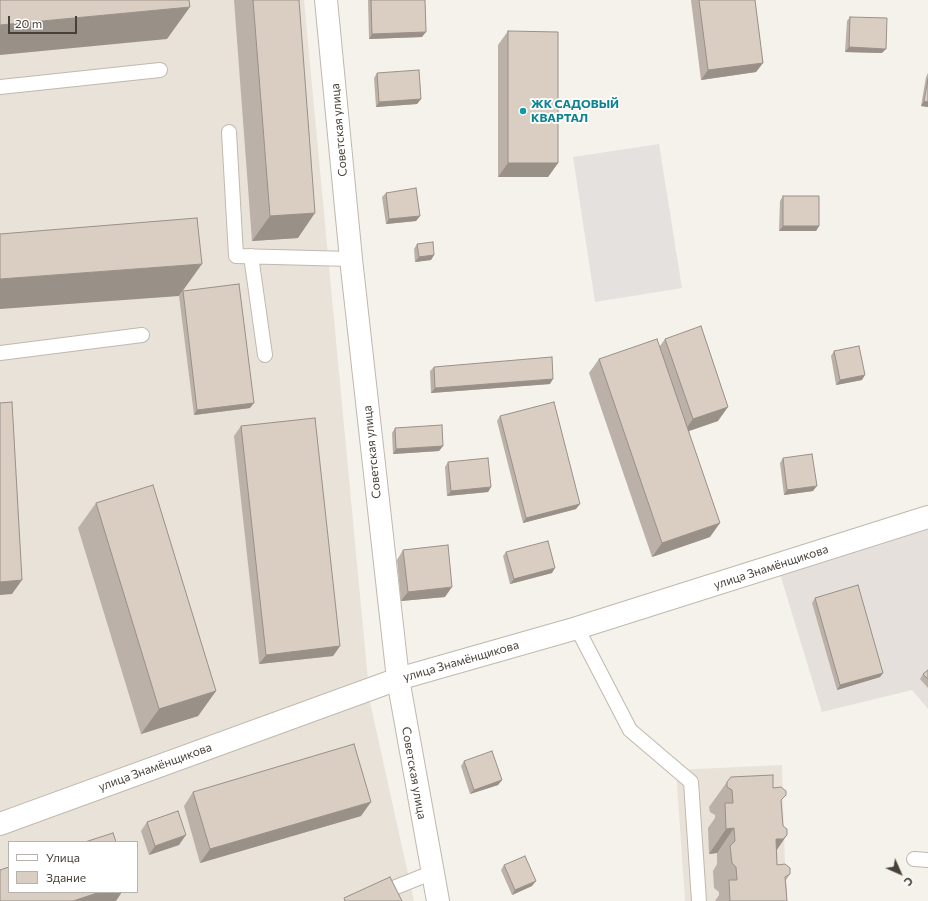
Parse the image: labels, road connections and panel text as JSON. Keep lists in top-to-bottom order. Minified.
{"streets":{"street":["Советская улица","улица Знамёнщикова"]},"crossings":[["Советская улица","улица Знамёнщикова"]],"places":["ЖК САДОВЫЙ КВАРТАЛ"],"legend":["Улица","Здание"],"scale_bar":"20 m","north":"bottom right"}
